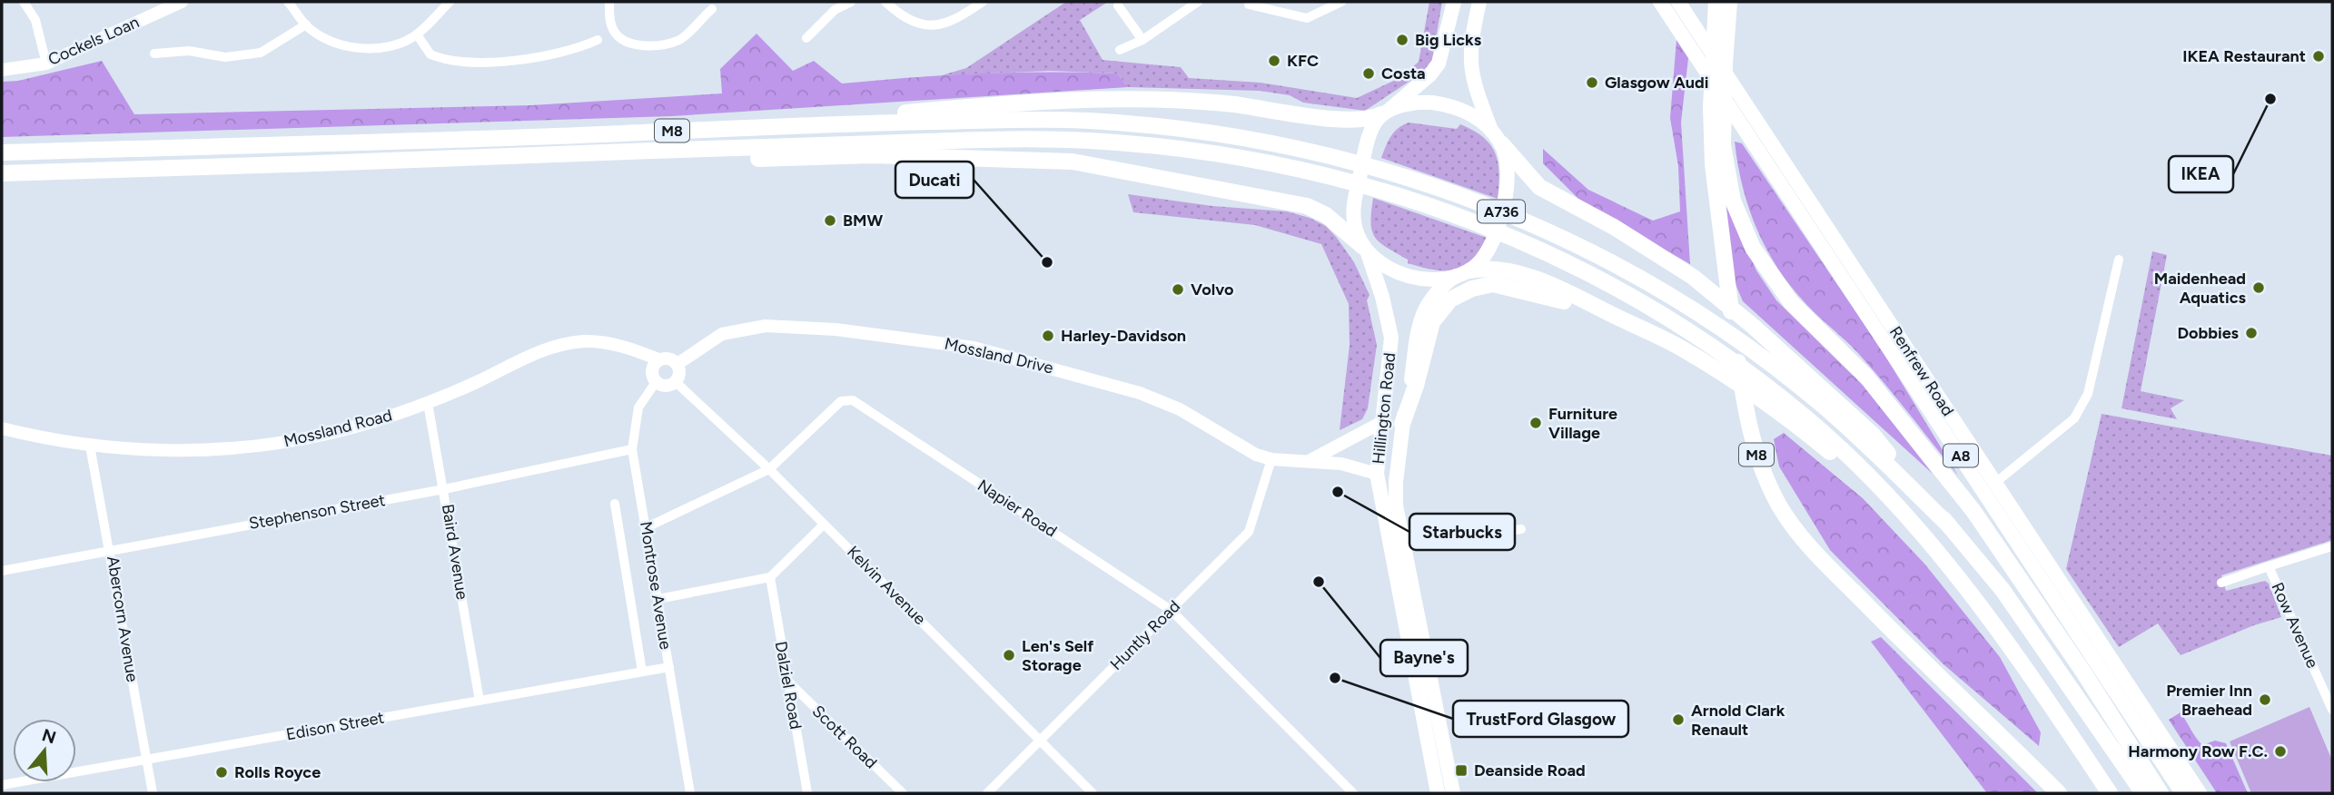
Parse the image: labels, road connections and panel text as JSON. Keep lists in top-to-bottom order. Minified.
{"streets":{"highway":["M8"],"main road":["A736","Renfrew Road","Hillington Road","A8"],"street":["Cockels Loan","Mossland Drive","Mossland Road","Napier Road","Stephenson Street","Baird Avenue","Montrose Avenue","Kelvin Avenue","Abercorn Avenue","Row Avenue","Huntly Road","Dalziel Road","Edison Street","Scott Road"]},"crossings":[["M8","A736"],["M8","Hillington Road"],["A736","Hillington Road"],["Mossland Drive","Hillington Road"],["Mossland Drive","Mossland Road"],["Mossland Drive","Montrose Avenue"],["Mossland Drive","Kelvin Avenue"],["Mossland Drive","Huntly Road"],["Mossland Road","Baird Avenue"],["Mossland Road","Montrose Avenue"],["Mossland Road","Kelvin Avenue"],["Mossland Road","Abercorn Avenue"],["Napier Road","Montrose Avenue"],["Napier Road","Kelvin Avenue"],["Napier Road","Huntly Road"],["Stephenson Street","Baird Avenue"],["Stephenson Street","Montrose Avenue"],["Stephenson Street","Abercorn Avenue"],["Baird Avenue","Edison Street"],["Montrose Avenue","Kelvin Avenue"],["Montrose Avenue","Edison Street"],["Kelvin Avenue","Huntly Road"],["Abercorn Avenue","Edison Street"],["Dalziel Road","Scott Road"]],"places":{"other":["Big Licks","IKEA Restaurant","KFC","Costa","Glasgow Audi","IKEA","BMW","Ducati","Maidenhead Aquatics","Volvo","Dobbies","Harley-Davidson","Furniture Village","Starbucks","Bayne's","Len's Self Storage","TrustFord Glasgow","Premier Inn Braehead","Arnold Clark Renault","Harmony Row F.C.","Rolls Royce"],"transit":["Deanside Road"]},"north":"top"}
